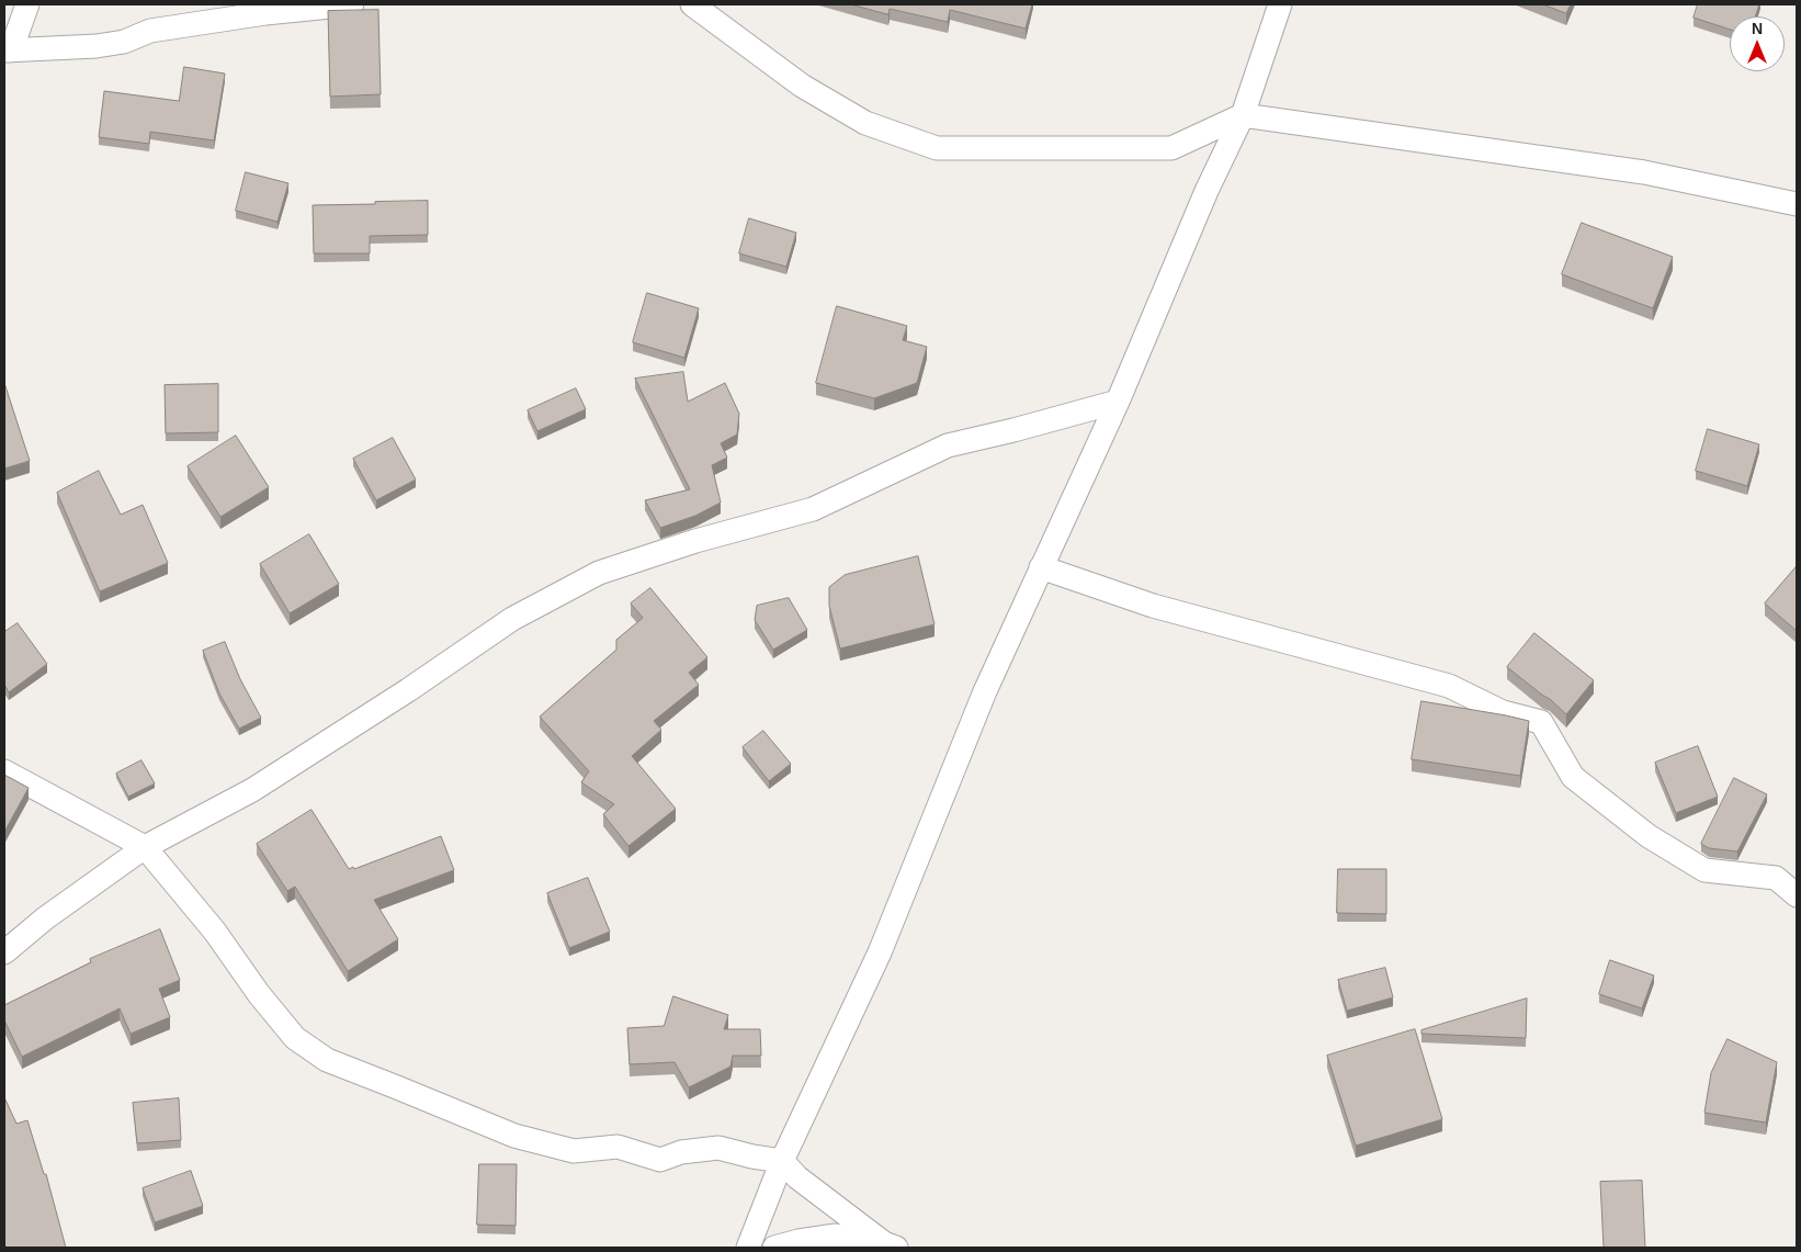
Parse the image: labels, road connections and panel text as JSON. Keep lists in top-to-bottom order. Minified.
{"north":"top"}
